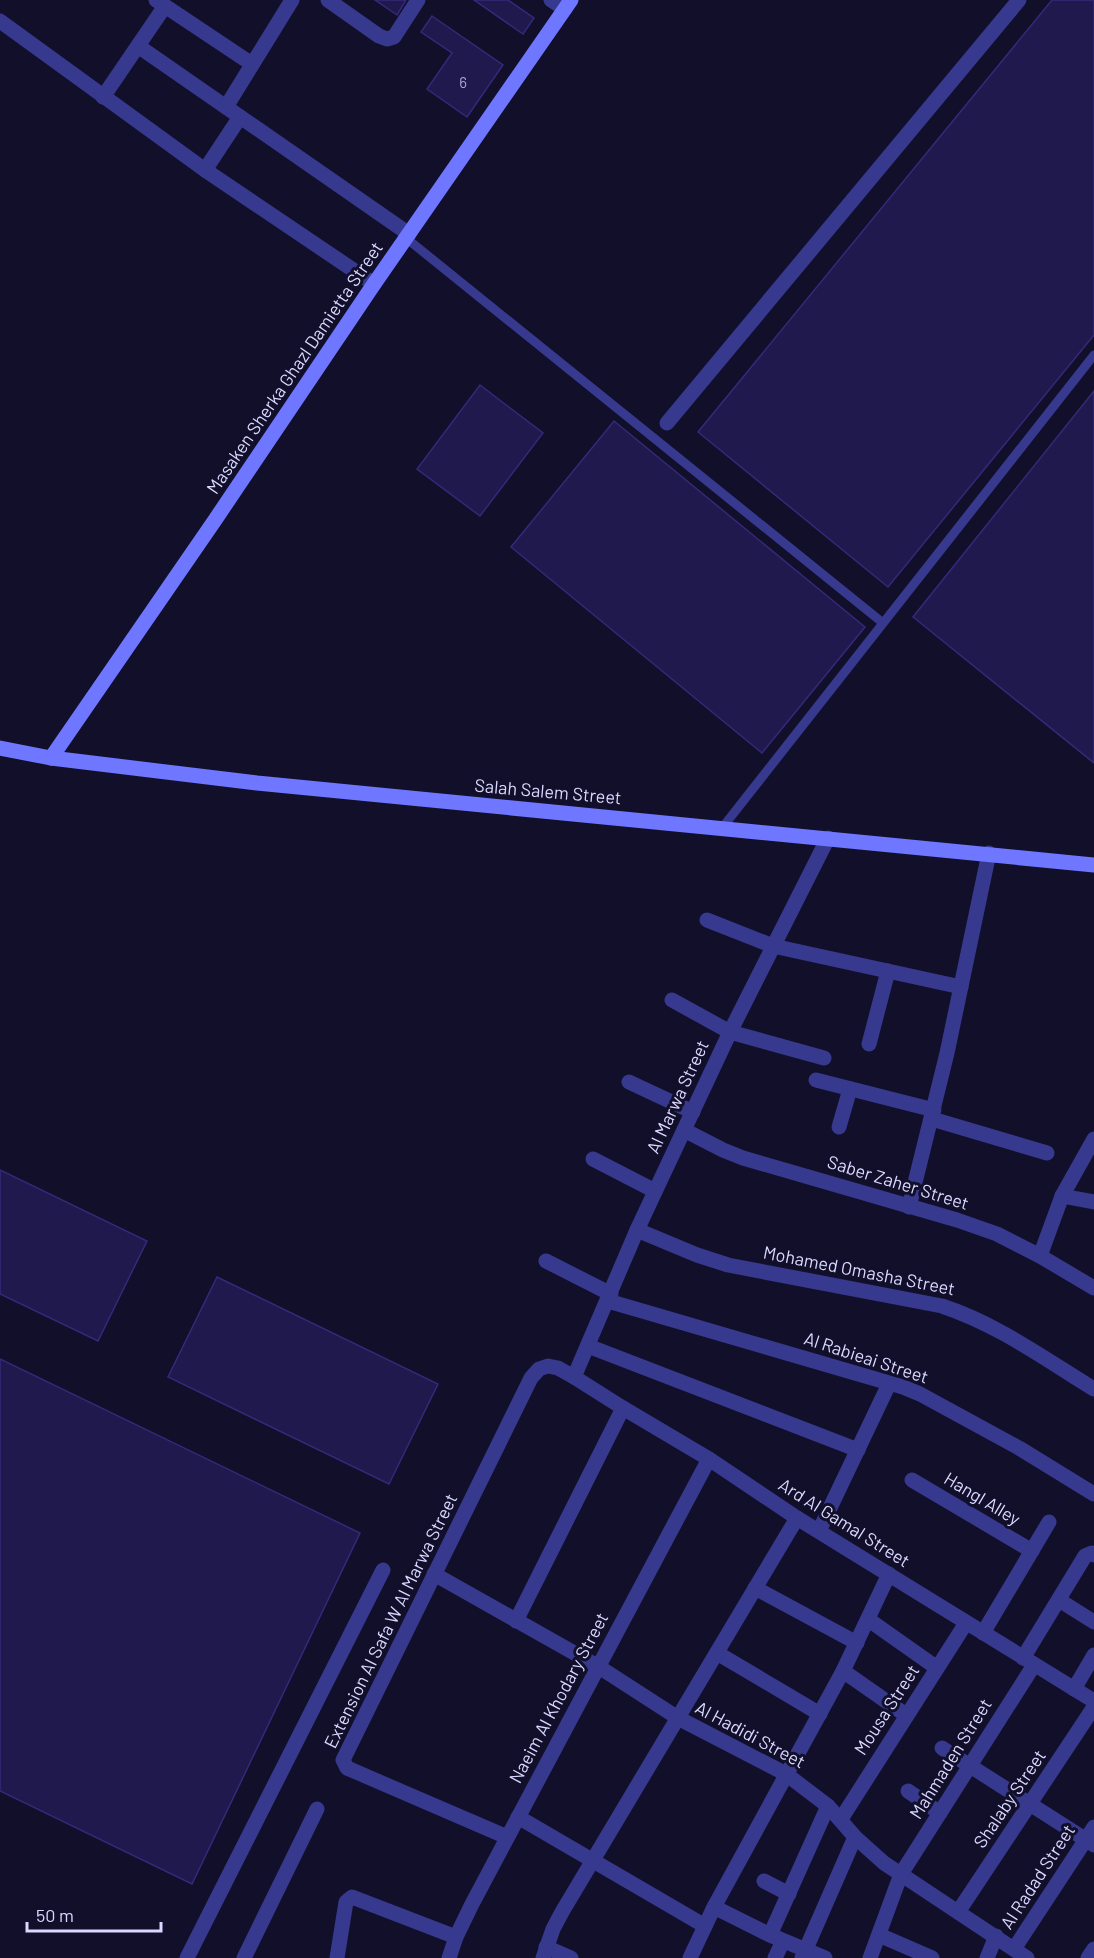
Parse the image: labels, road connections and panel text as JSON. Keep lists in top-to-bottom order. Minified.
{"streets":{"street":["Masaken Sherka Ghazl Damietta Street","Salah Salem Street","Al Marwa Street","Saber Zaher Street","Mohamed Omasha Street","Al Rabieai Street","Hangl Alley","Ard Al Gamal Street","Extension Al Safa W Al Marwa Street","Naeim Al Khodary Street","Mousa Street","Al Hadidi Street","Mahmaden Street","Shalaby Street","Al Radad Street"]},"crossings":[["Masaken Sherka Ghazl Damietta Street","Salah Salem Street"],["Salah Salem Street","Al Marwa Street"],["Al Marwa Street","Saber Zaher Street"],["Al Marwa Street","Mohamed Omasha Street"],["Al Marwa Street","Al Rabieai Street"],["Al Marwa Street","Ard Al Gamal Street"],["Al Marwa Street","Extension Al Safa W Al Marwa Street"],["Hangl Alley","Ard Al Gamal Street"],["Ard Al Gamal Street","Extension Al Safa W Al Marwa Street"],["Ard Al Gamal Street","Naeim Al Khodary Street"],["Ard Al Gamal Street","Mousa Street"],["Ard Al Gamal Street","Mahmaden Street"],["Extension Al Safa W Al Marwa Street","Naeim Al Khodary Street"],["Extension Al Safa W Al Marwa Street","Al Hadidi Street"],["Naeim Al Khodary Street","Al Hadidi Street"],["Mousa Street","Al Hadidi Street"],["Al Hadidi Street","Mahmaden Street"],["Al Hadidi Street","Shalaby Street"],["Al Hadidi Street","Al Radad Street"]],"house_numbers":["6"],"scale_bar":"50 m"}
